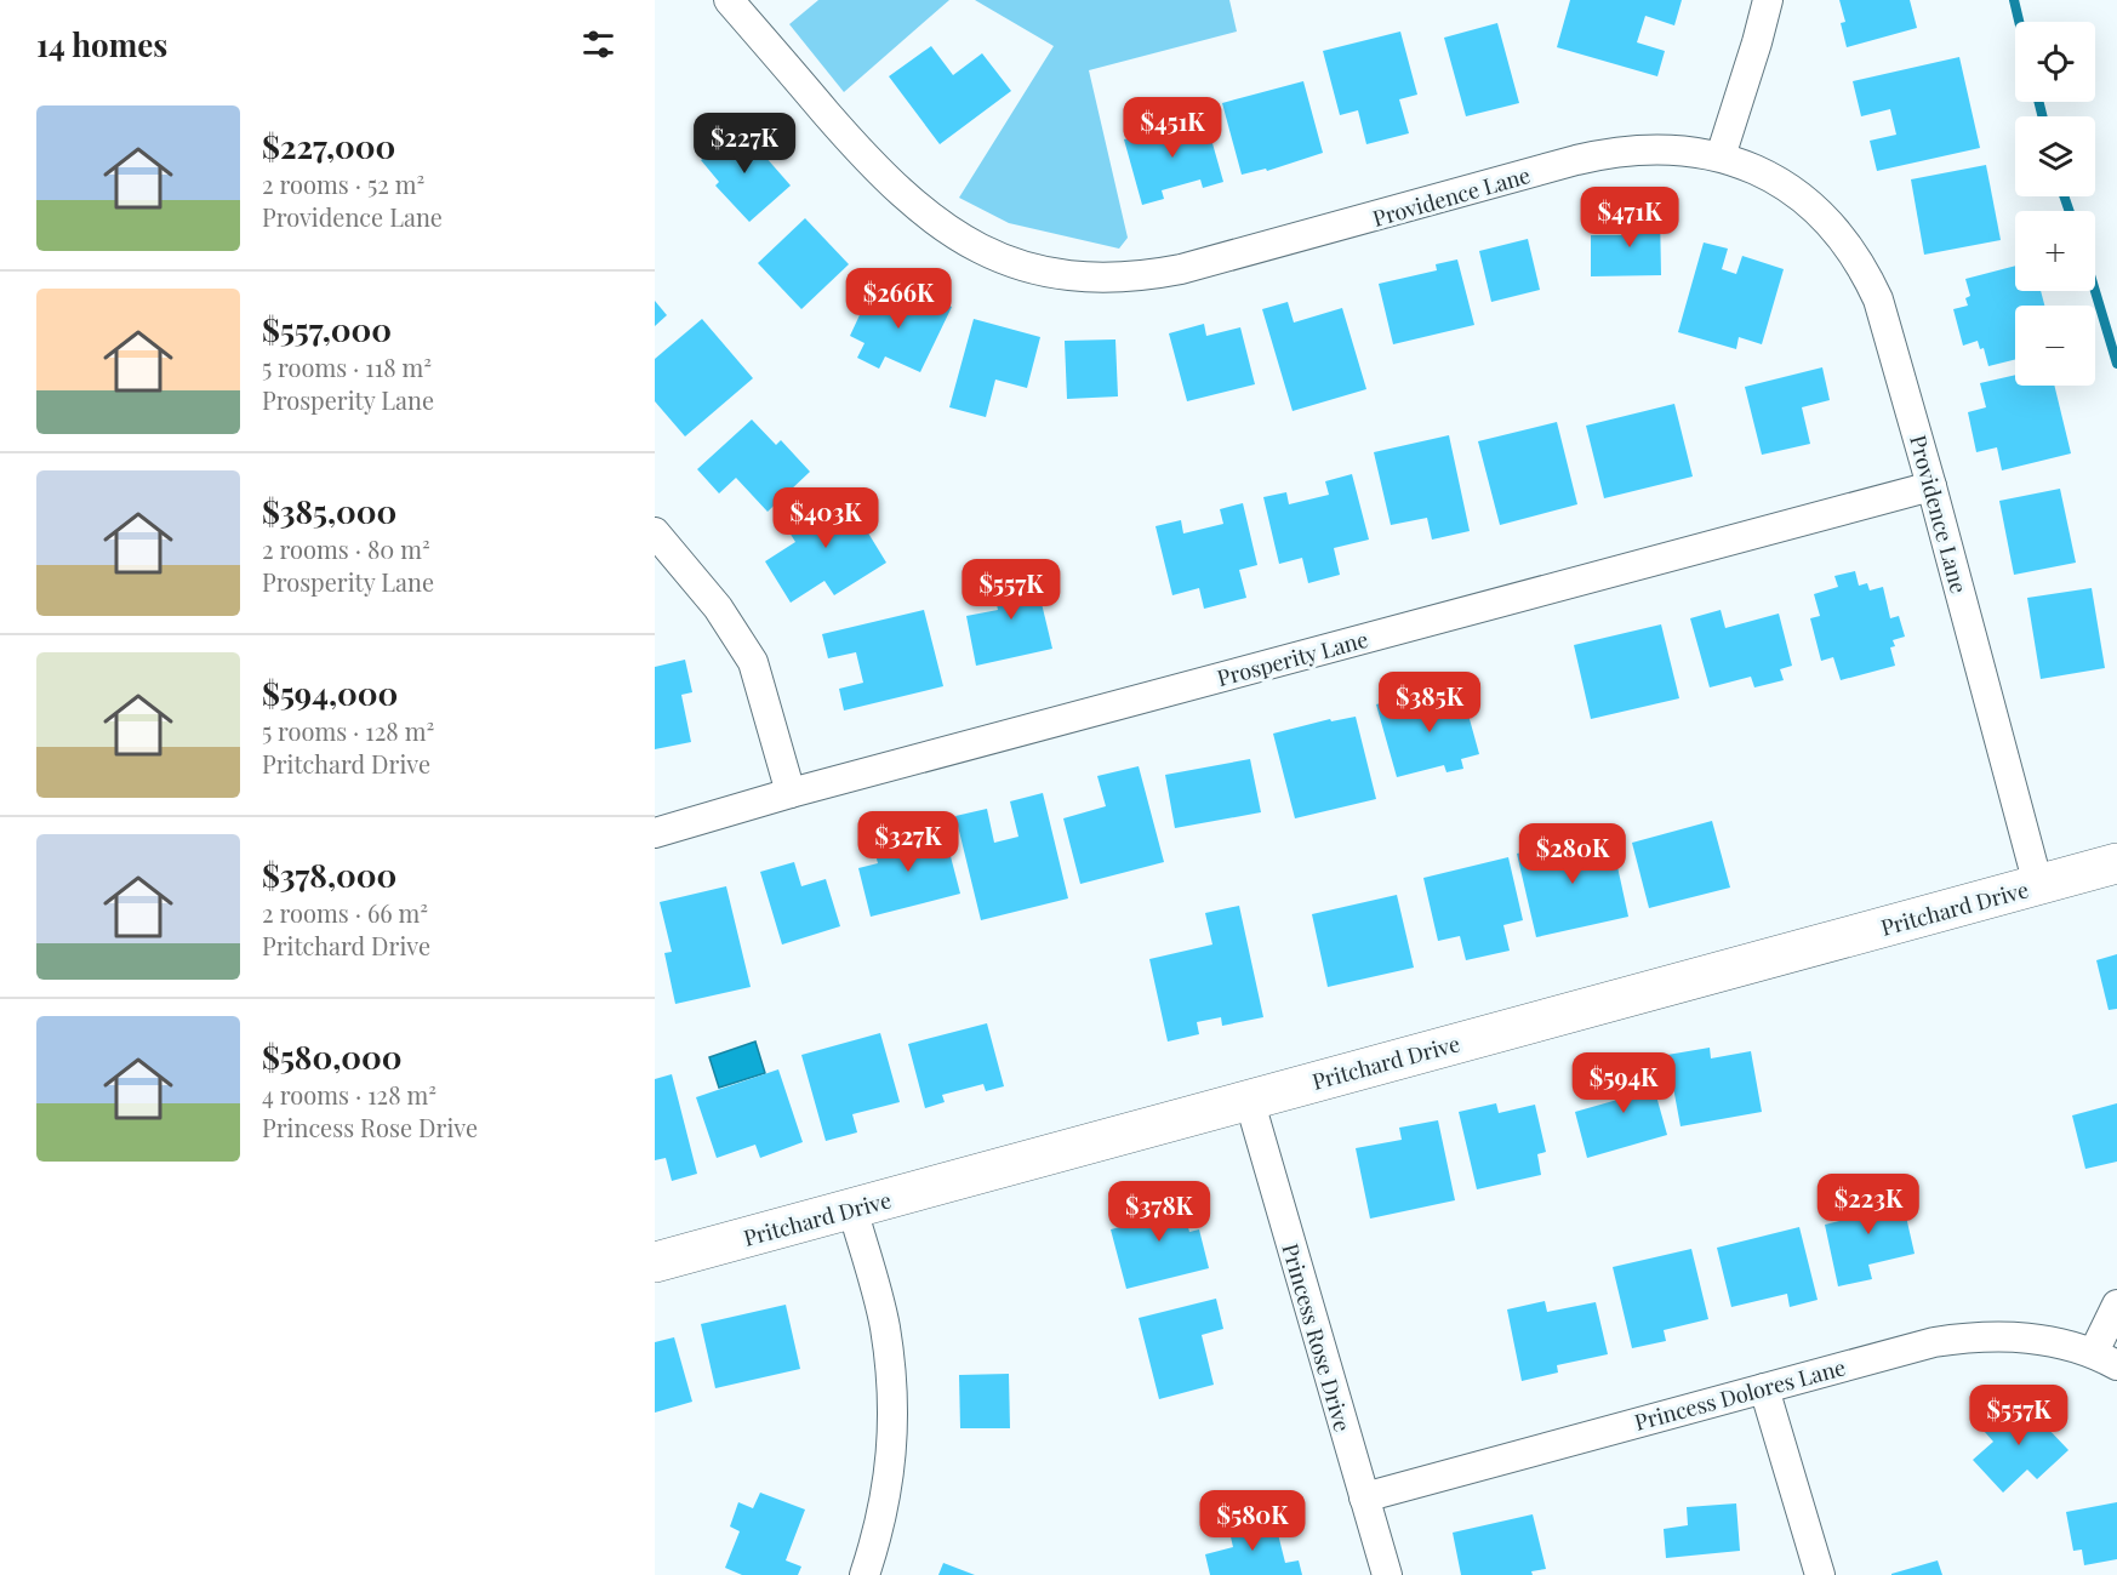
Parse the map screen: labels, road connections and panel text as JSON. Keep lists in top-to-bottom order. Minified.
{"streets":{"street":["Providence Lane","Prosperity Lane","Pritchard Drive","Princess Rose Drive","Princess Dolores Lane"]},"crossings":[["Providence Lane","Prosperity Lane"],["Providence Lane","Pritchard Drive"],["Pritchard Drive","Princess Rose Drive"],["Princess Rose Drive","Princess Dolores Lane"]],"page":{"heading":"14 homes","map_buttons":["+","−"],"list":[{"name":"$227,000","note":"2 rooms · 52 m² · Providence Lane"},{"name":"$557,000","note":"5 rooms · 118 m² · Prosperity Lane"},{"name":"$385,000","note":"2 rooms · 80 m² · Prosperity Lane"},{"name":"$594,000","note":"5 rooms · 128 m² · Pritchard Drive"},{"name":"$378,000","note":"2 rooms · 66 m² · Pritchard Drive"},{"name":"$580,000","note":"4 rooms · 128 m² · Princess Rose Drive"}],"price":["$451K","$227K","$471K","$266K","$403K","$557K","$385K","$327K","$280K","$594K","$223K","$378K","$557K","$580K"]}}
